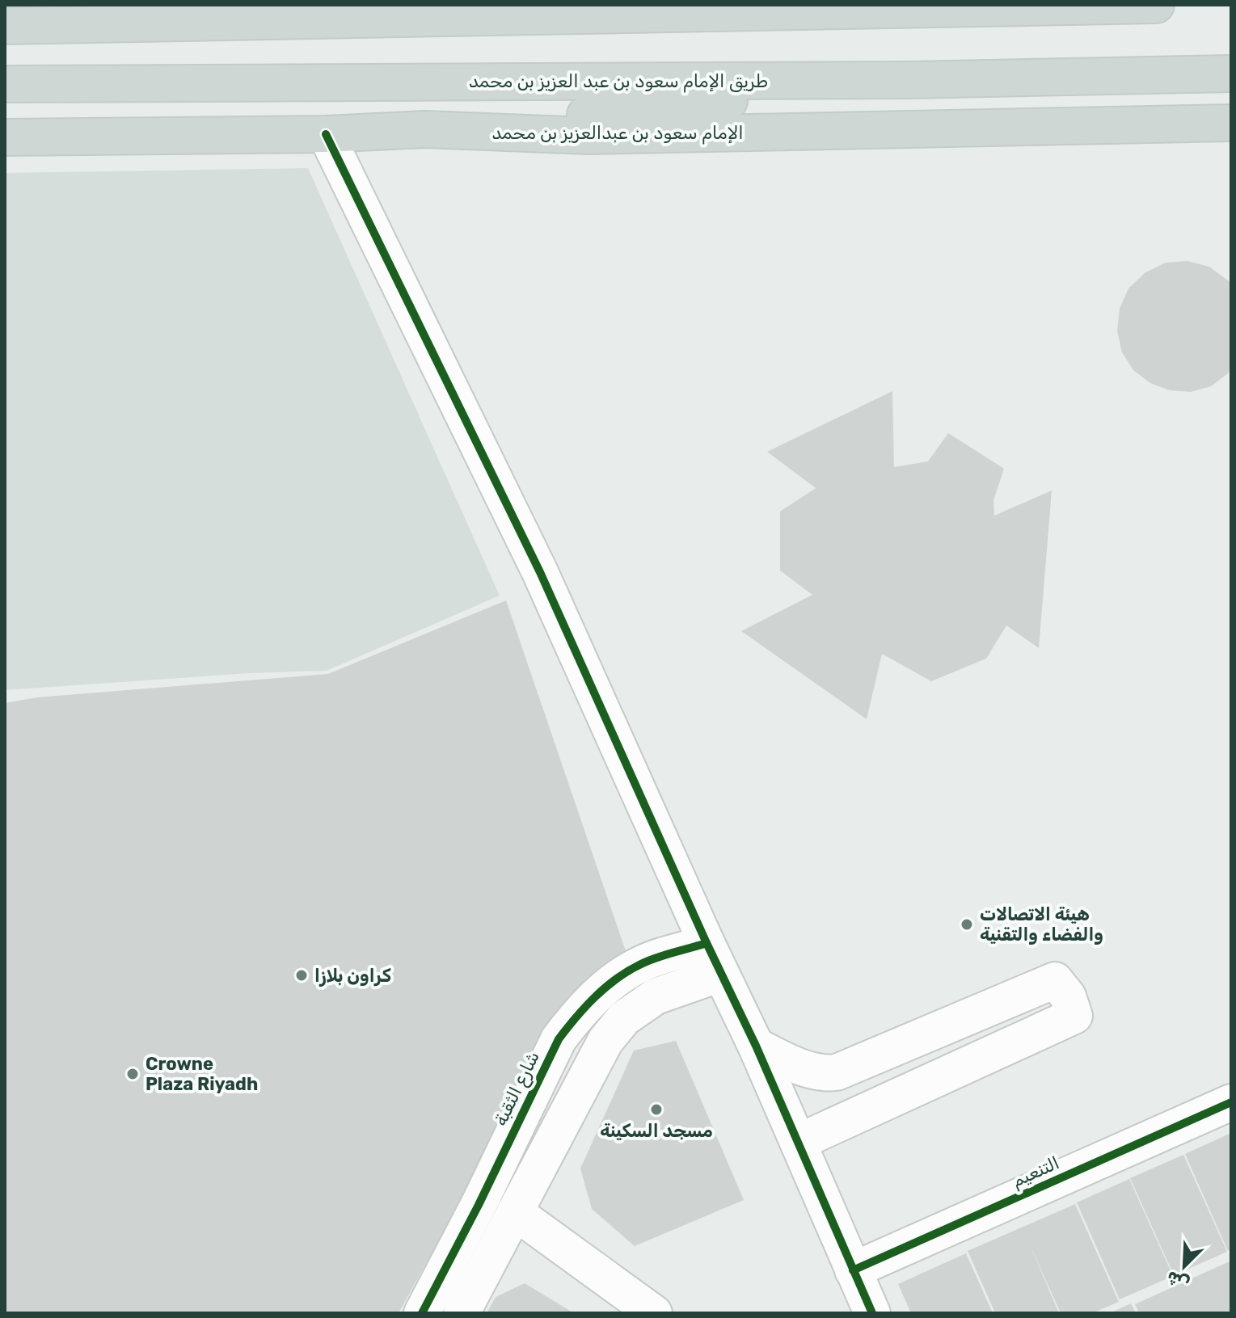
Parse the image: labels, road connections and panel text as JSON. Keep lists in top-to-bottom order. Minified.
{"streets":{"main road":["طريق الإمام سعود بن عبد العزيز بن محمد","الإمام سعود بن عبدالعزيز بن محمد"],"street":["شارع الثقبة","التنعيم"]},"places":["هيئة الاتصالات والفضاء والتقنية","كراون بلازا","Crowne Plaza Riyadh","مسجد السكينة"],"north":"bottom left"}
